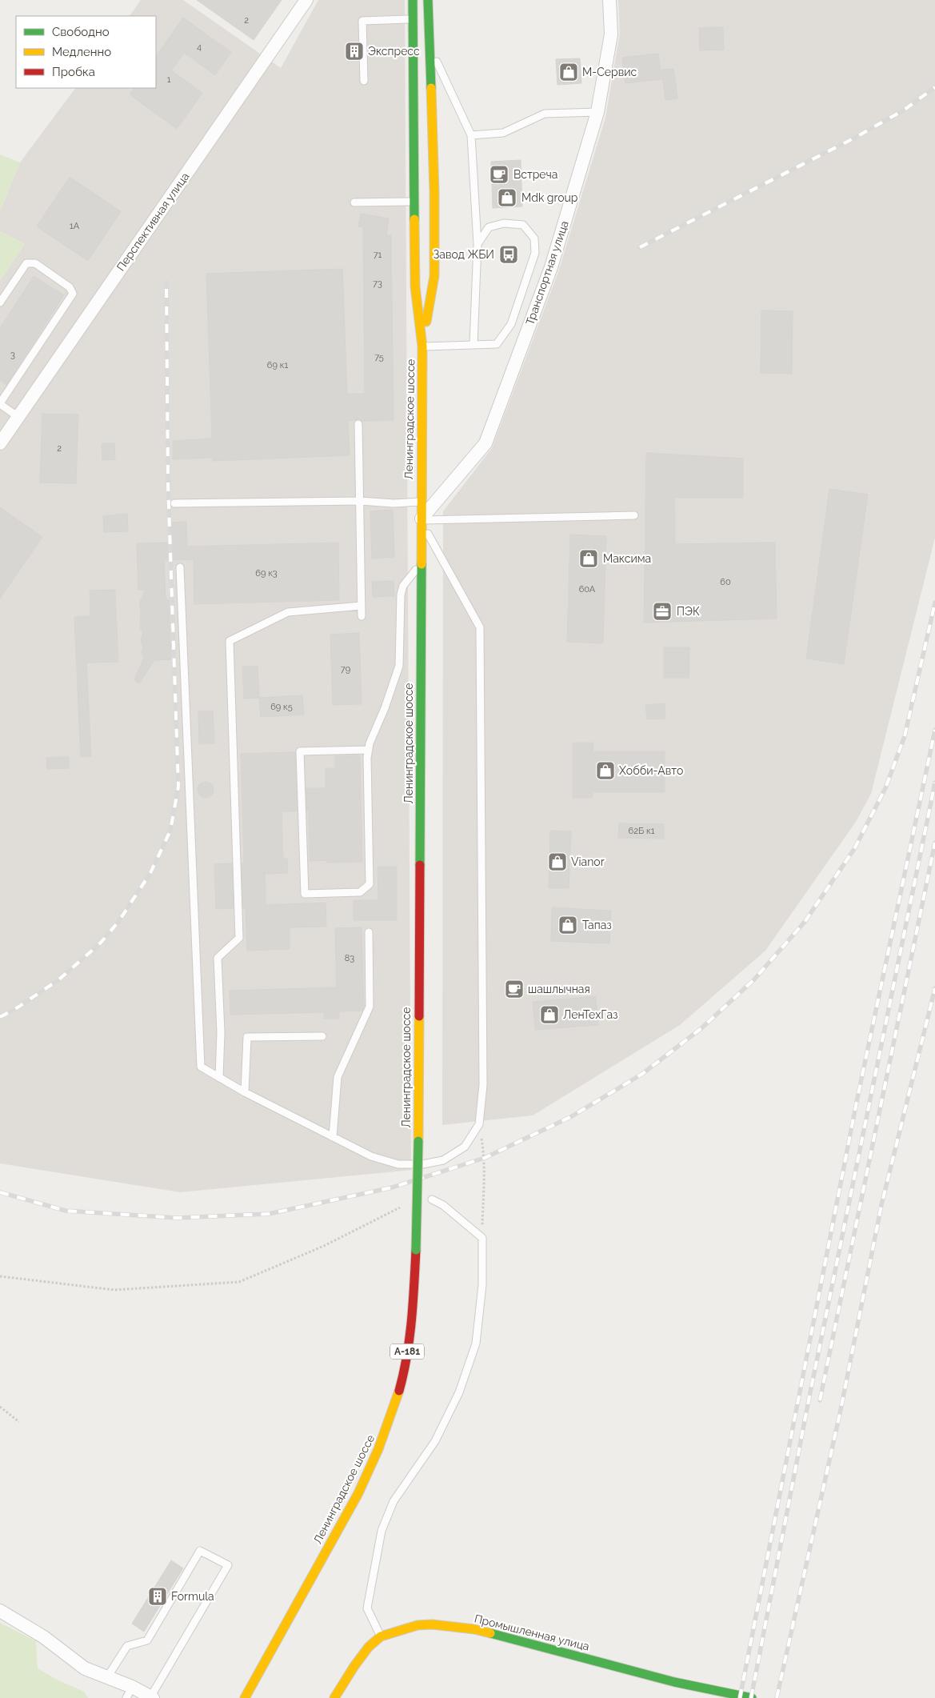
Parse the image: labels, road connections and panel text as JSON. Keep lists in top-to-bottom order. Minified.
{"streets":{"main road":["Ленинградское шоссе","А-181","Промышленная улица"],"street":["Перспективная улица","Транспортная улица"]},"crossings":[["Транспортная улица","Ленинградское шоссе"]],"places":{"building":["Экспресс","Formula"],"shop":["М-Сервис","Mdk group","Максима","Хобби-Авто","Vianor","Тапаз","ЛенТехГаз"],"cafe":["Встреча","шашлычная"],"bus stop":["Завод ЖБИ"],"office":["ПЭК"]},"house_numbers":["2","4","1","1А","71","73","3","75","69 к1","2","69 к3","60","60А","79","69 к5","62Б к1","83"],"legend":["Свободно","Медленно","Пробка"]}
